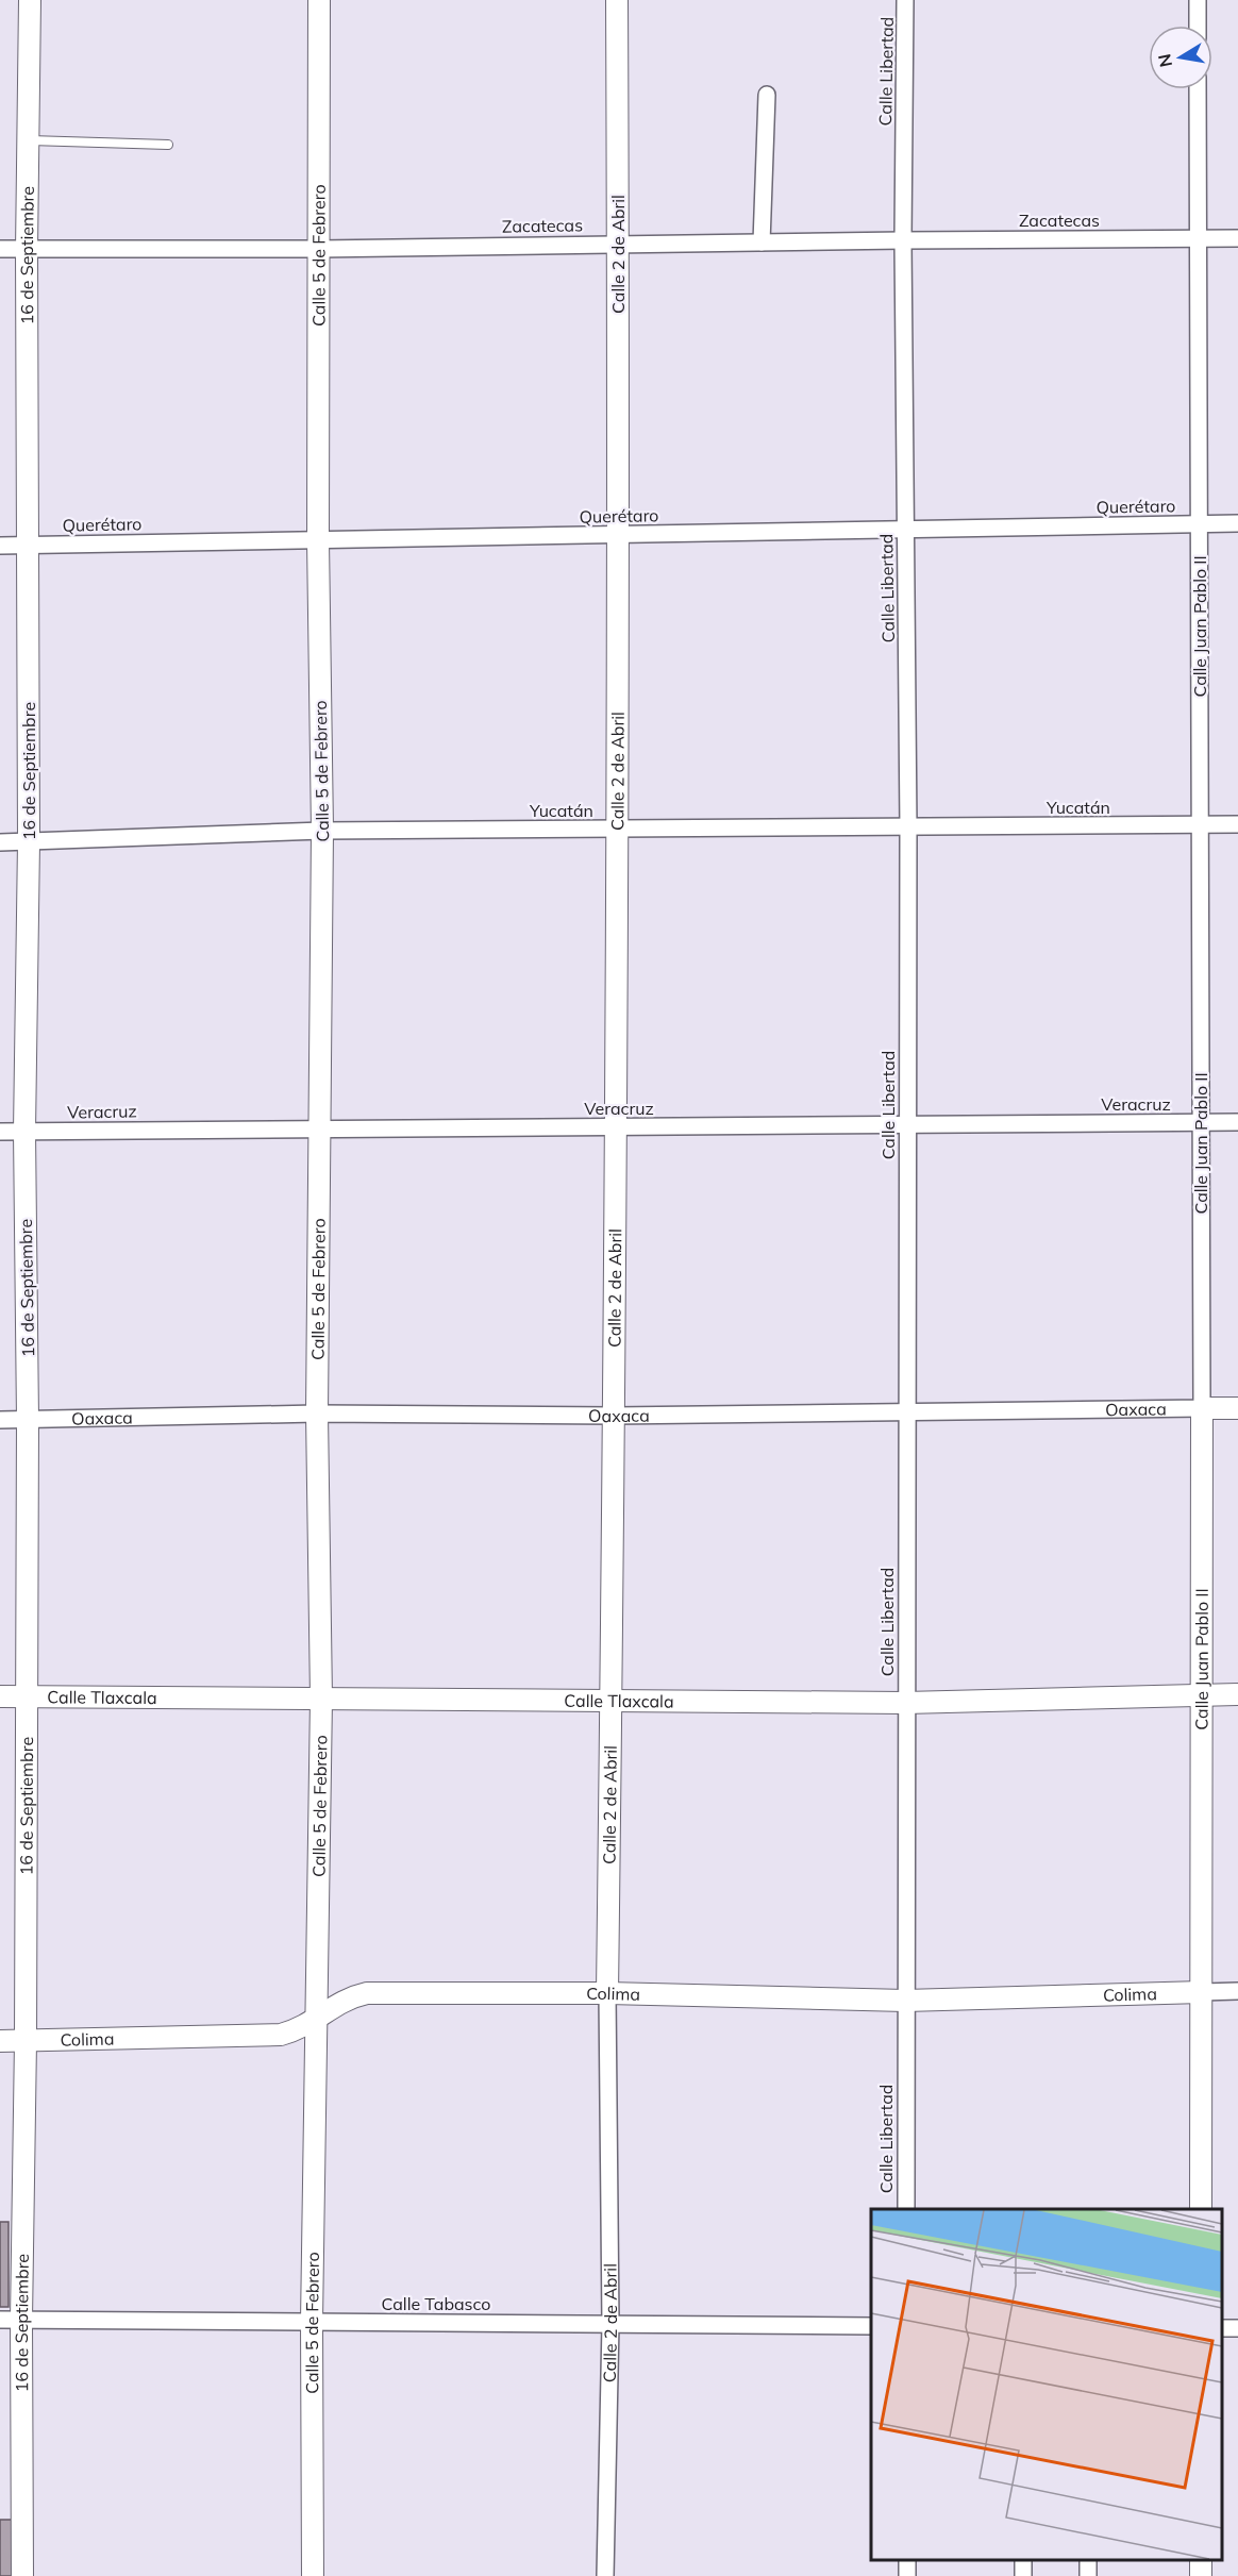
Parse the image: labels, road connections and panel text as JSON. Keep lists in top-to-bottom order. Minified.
{"streets":{"street":["Calle Libertad","Zacatecas","16 de Septiembre","Calle 5 de Febrero","Calle 2 de Abril","Querétaro","Calle Juan Pablo II","Yucatán","Veracruz","Oaxaca","Calle Tlaxcala","Colima","Calle Tabasco"]},"crossings":[["Calle Libertad","Zacatecas"],["Calle Libertad","Querétaro"],["Calle Libertad","Yucatán"],["Calle Libertad","Veracruz"],["Calle Libertad","Oaxaca"],["Calle Libertad","Calle Tlaxcala"],["Calle Libertad","Colima"],["Zacatecas","16 de Septiembre"],["Zacatecas","Calle 5 de Febrero"],["Zacatecas","Calle 2 de Abril"],["Zacatecas","Calle Juan Pablo II"],["16 de Septiembre","Querétaro"],["16 de Septiembre","Yucatán"],["16 de Septiembre","Veracruz"],["16 de Septiembre","Oaxaca"],["16 de Septiembre","Calle Tlaxcala"],["16 de Septiembre","Colima"],["16 de Septiembre","Calle Tabasco"],["Calle 5 de Febrero","Querétaro"],["Calle 5 de Febrero","Yucatán"],["Calle 5 de Febrero","Veracruz"],["Calle 5 de Febrero","Oaxaca"],["Calle 5 de Febrero","Calle Tlaxcala"],["Calle 5 de Febrero","Colima"],["Calle 5 de Febrero","Calle Tabasco"],["Calle 2 de Abril","Querétaro"],["Calle 2 de Abril","Yucatán"],["Calle 2 de Abril","Veracruz"],["Calle 2 de Abril","Oaxaca"],["Calle 2 de Abril","Calle Tlaxcala"],["Calle 2 de Abril","Colima"],["Calle 2 de Abril","Calle Tabasco"],["Querétaro","Calle Juan Pablo II"],["Calle Juan Pablo II","Yucatán"],["Calle Juan Pablo II","Veracruz"],["Calle Juan Pablo II","Oaxaca"],["Calle Juan Pablo II","Calle Tlaxcala"],["Calle Juan Pablo II","Colima"]],"north":"left"}
